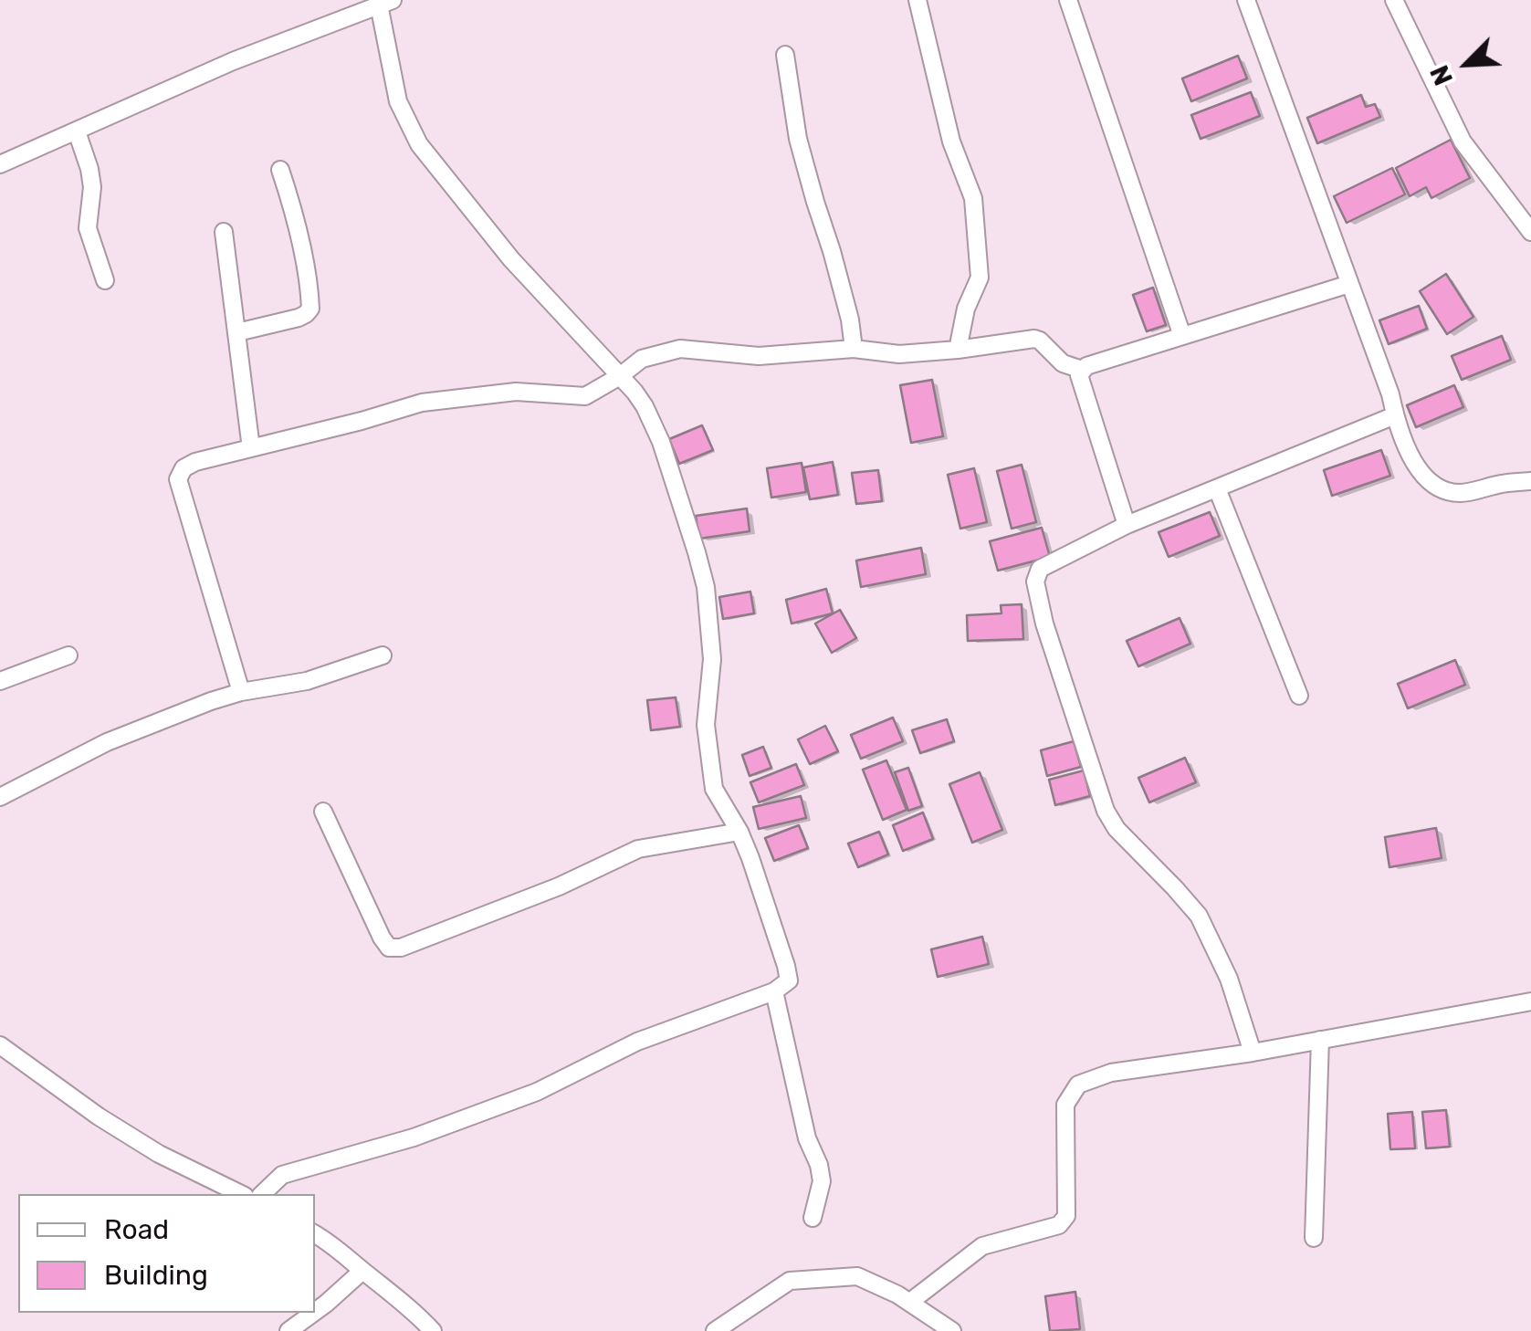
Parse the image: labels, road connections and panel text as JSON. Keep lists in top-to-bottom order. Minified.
{"legend":["Road","Building"],"north":"bottom left"}
